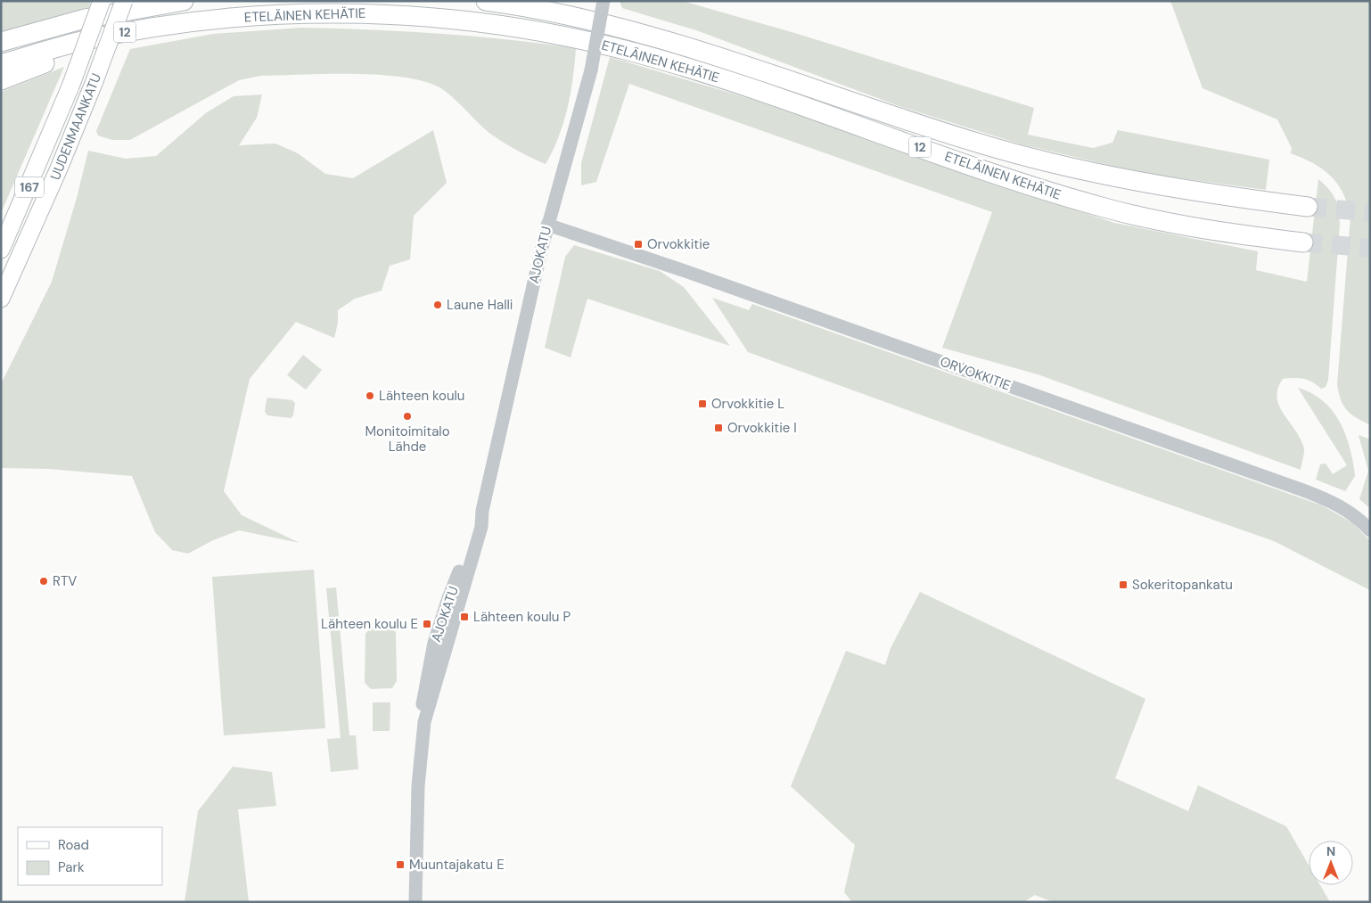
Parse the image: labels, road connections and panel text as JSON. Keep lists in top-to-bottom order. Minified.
{"streets":{"highway":["ETELÄINEN KEHÄTIE","12"],"main road":["UUDENMAANKATU","167"],"street":["AJOKATU","ORVOKKITIE"]},"crossings":[["AJOKATU","ORVOKKITIE"]],"places":{"transit":["Orvokkitie","Orvokkitie L","Orvokkitie I","Sokeritopankatu","Lähteen koulu P","Lähteen koulu E","Muuntajakatu E"],"other":["Laune Halli","Lähteen koulu","Monitoimitalo Lähde","RTV"]},"legend":["Road","Park"],"north":"top"}
